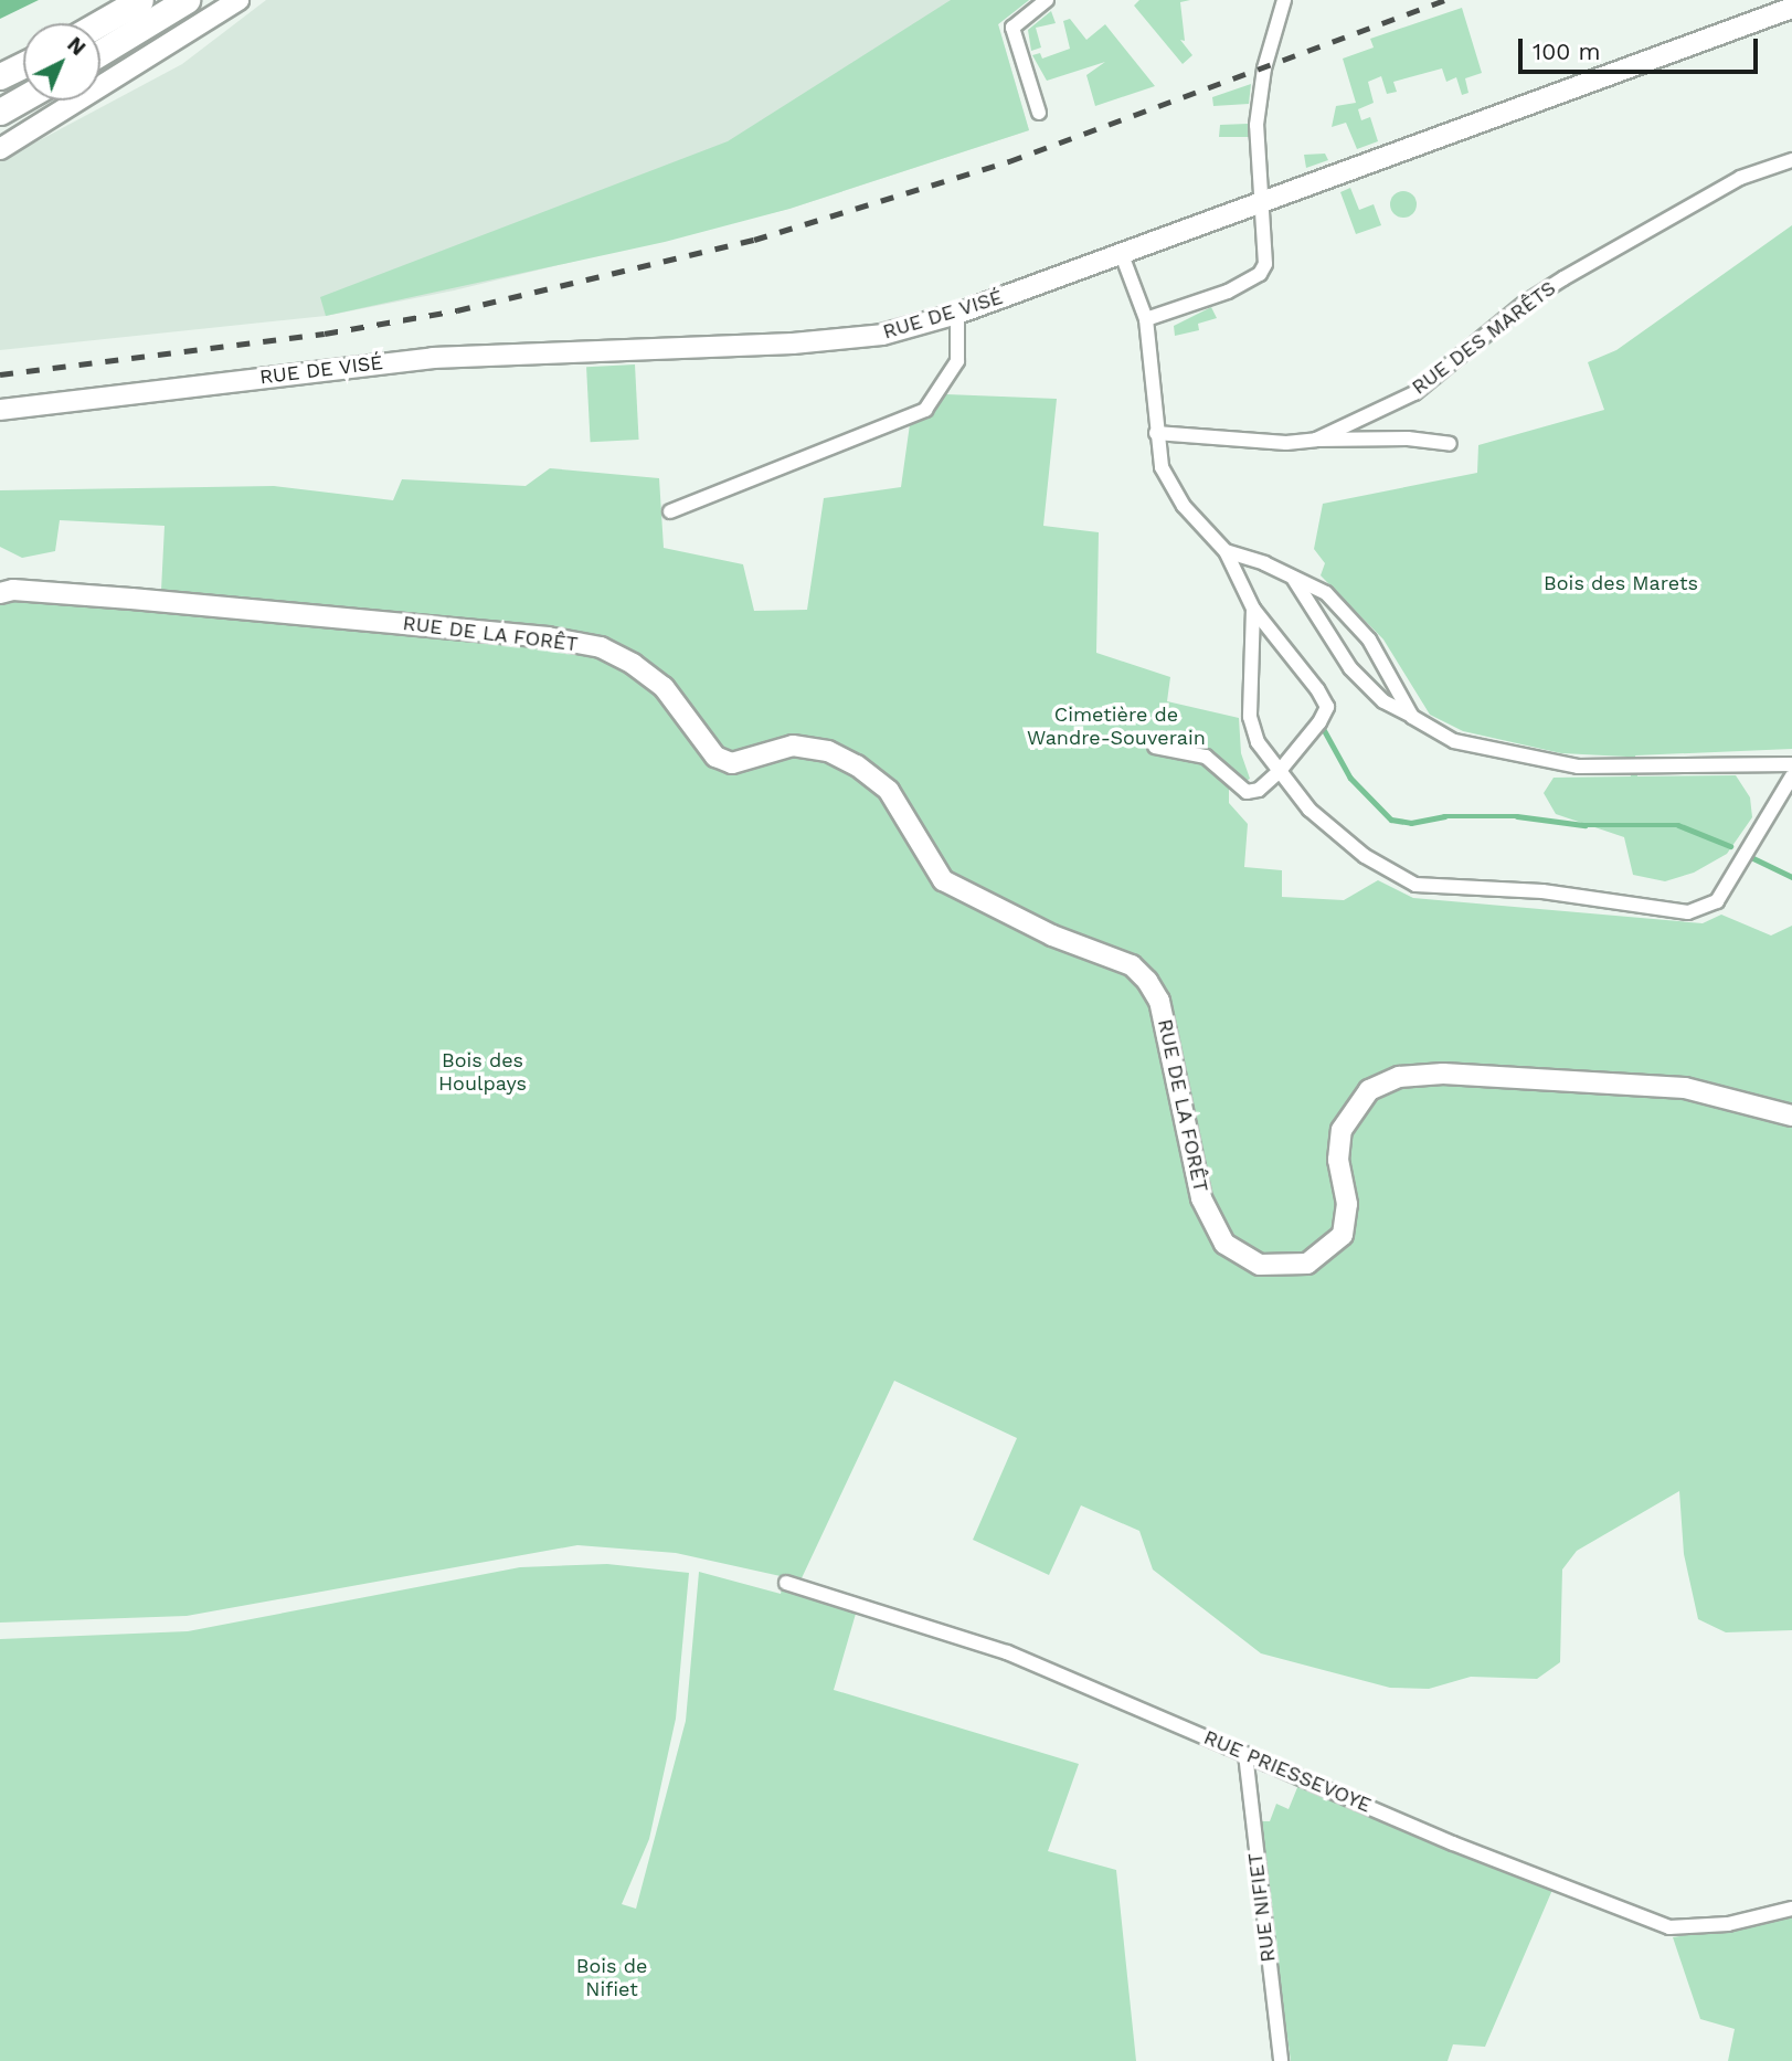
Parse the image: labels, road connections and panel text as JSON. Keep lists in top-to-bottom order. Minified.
{"streets":{"main road":["RUE DE VISÉ","RUE DE LA FORÊT"],"street":["RUE DES MARÊTS","RUE PRIESSEVOYE","RUE NIFIET"]},"crossings":[["RUE PRIESSEVOYE","RUE NIFIET"]],"parks":["Bois des Marets","Cimetière de Wandre-Souverain","Bois des Houlpays","Bois de Nifiet"],"scale_bar":"100 m","north":"top right"}
